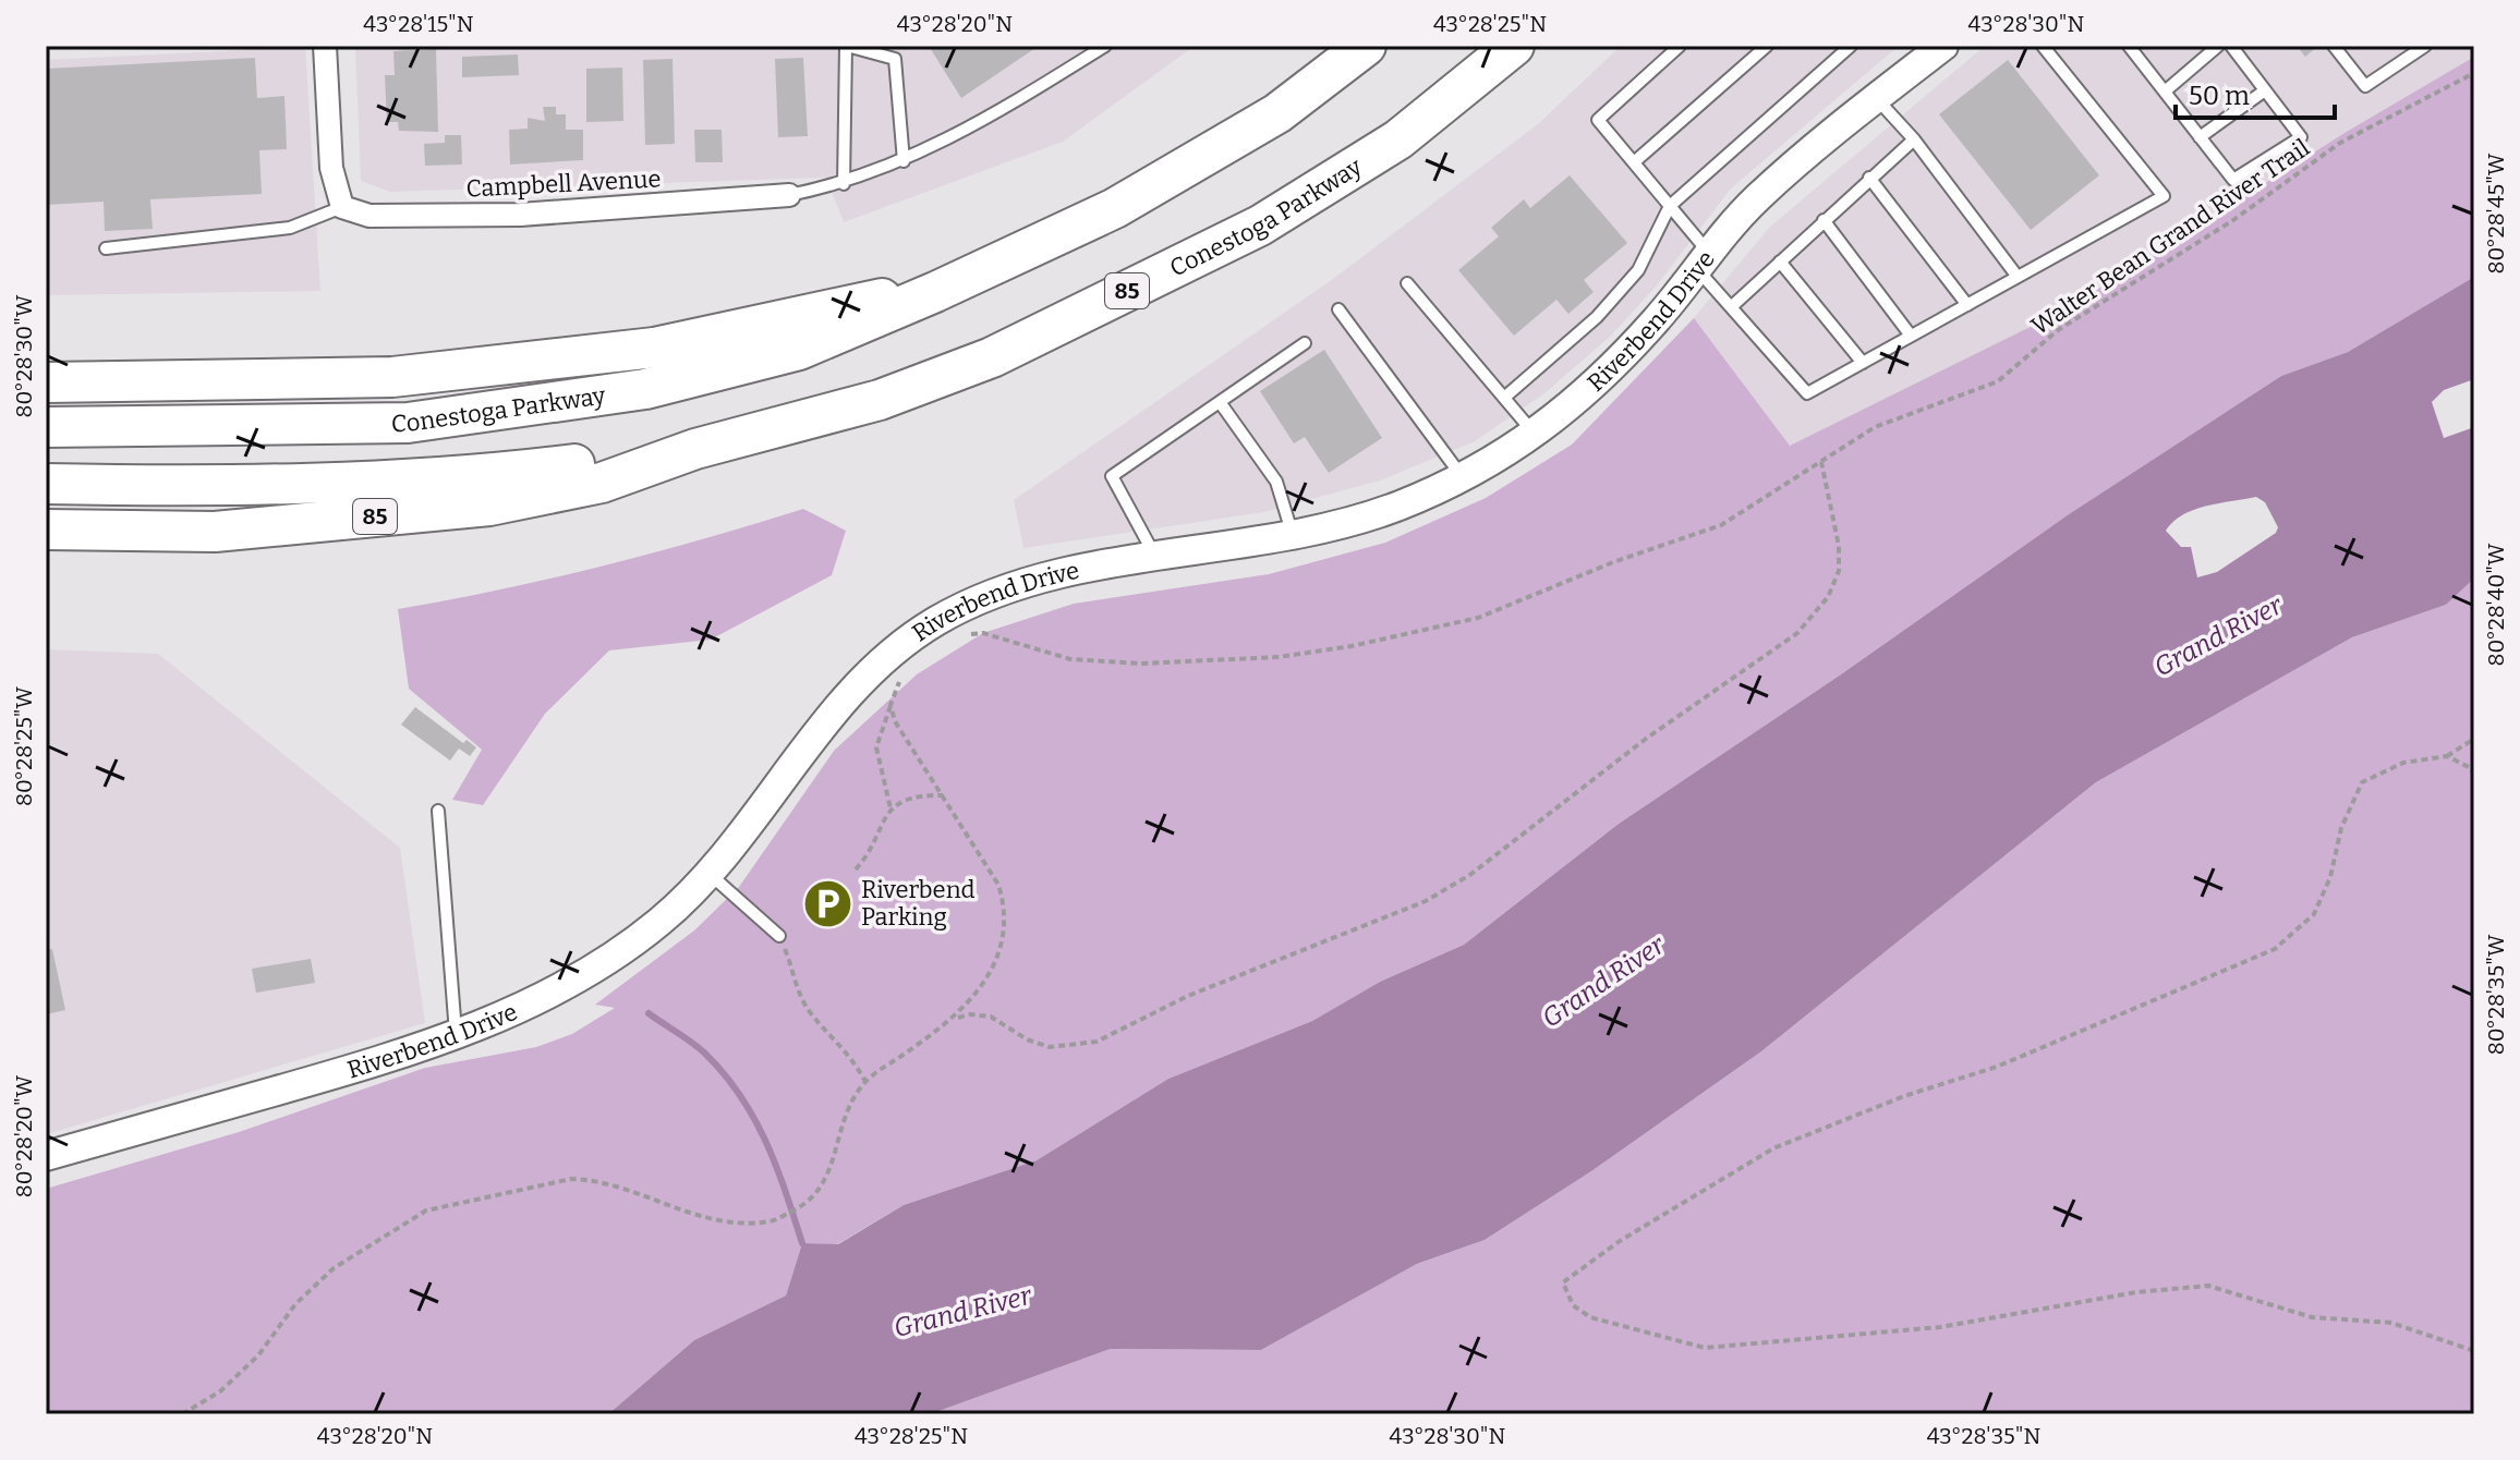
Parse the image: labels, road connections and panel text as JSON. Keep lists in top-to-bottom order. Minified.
{"streets":{"highway":["Conestoga Parkway","85"],"street":["Campbell Avenue","Riverbend Drive"],"path":["Walter Bean Grand River Trail"]},"water":["Grand River"],"places":{"parking":["Riverbend Parking"]},"scale_bar":"50 m","coordinates":["43°28'15\"N","43°28'20\"N","43°28'25\"N","43°28'30\"N","80°28'45\"W","80°28'30\"W","80°28'40\"W","80°28'25\"W","80°28'35\"W","80°28'20\"W","43°28'35\"N"]}
